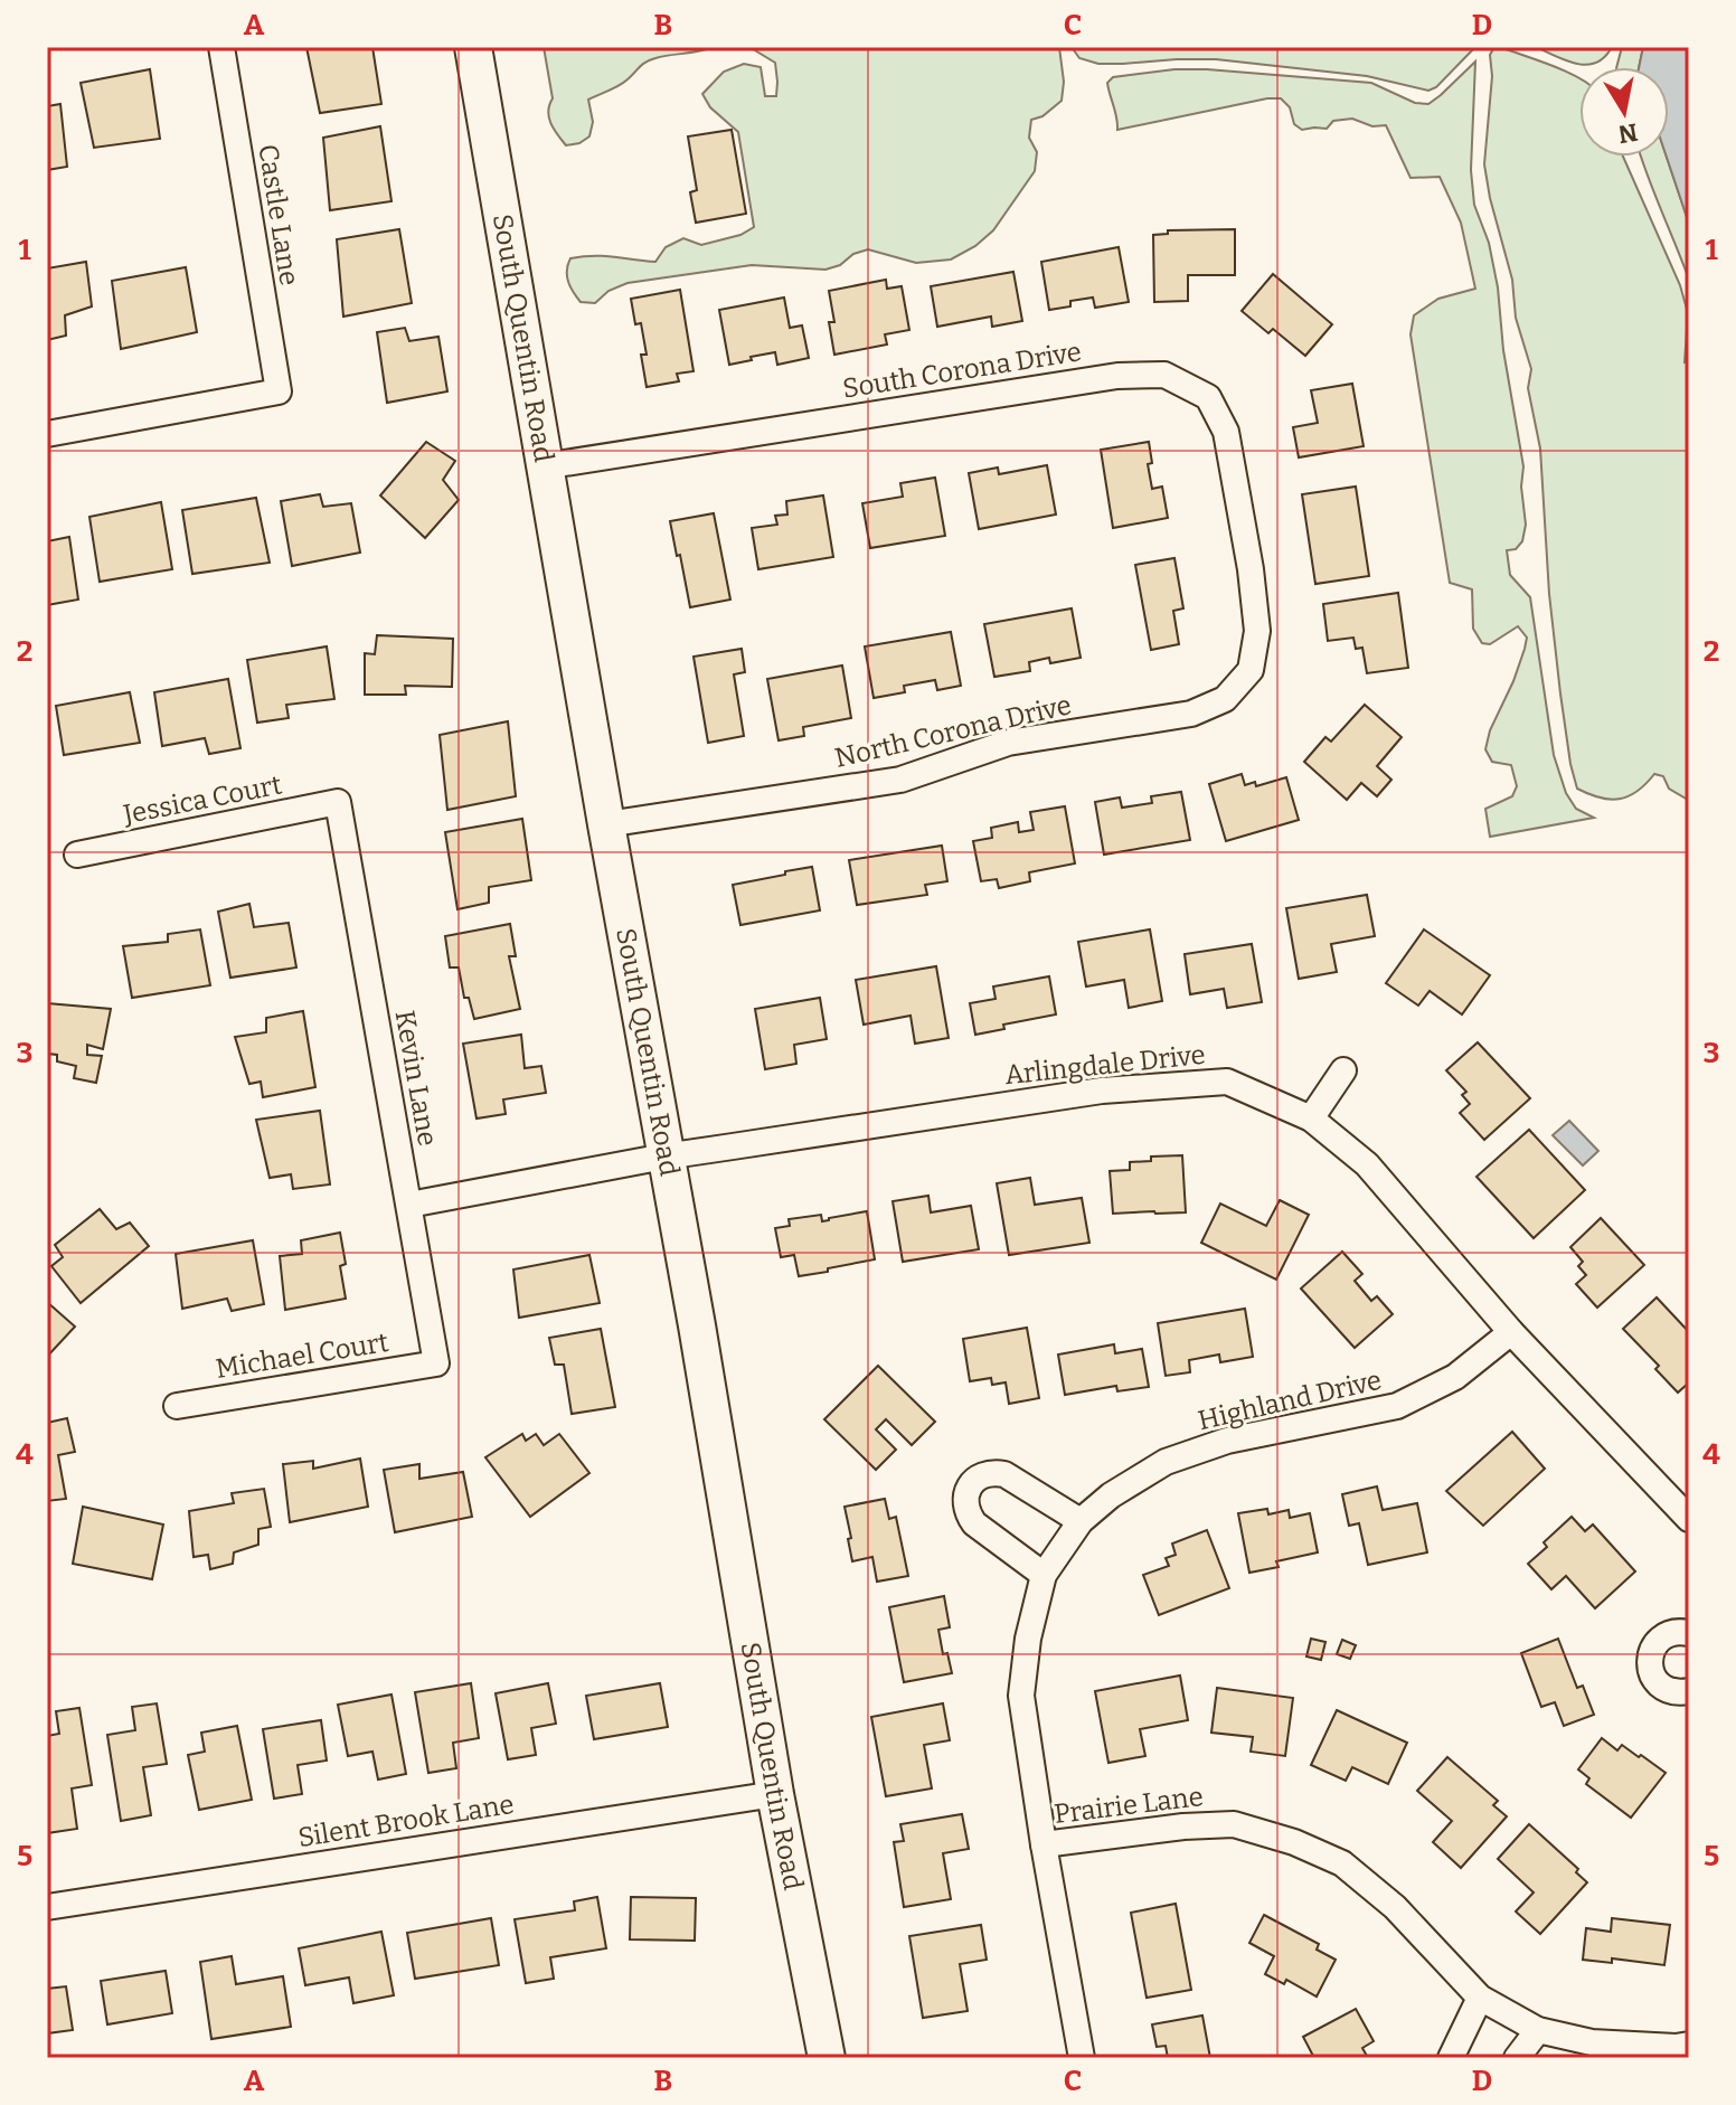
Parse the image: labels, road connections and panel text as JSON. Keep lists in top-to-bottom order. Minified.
{"streets":{"main road":["South Quentin Road"],"street":["Castle Lane","South Corona Drive","North Corona Drive","Jessica Court","Arlingdale Drive","Kevin Lane","Michael Court","Highland Drive","Prairie Lane","Silent Brook Lane"]},"crossings":[["South Quentin Road","South Corona Drive"],["South Quentin Road","North Corona Drive"],["South Quentin Road","Arlingdale Drive"],["South Quentin Road","Silent Brook Lane"],["South Corona Drive","North Corona Drive"],["Jessica Court","Kevin Lane"],["Arlingdale Drive","Kevin Lane"],["Arlingdale Drive","Highland Drive"],["Kevin Lane","Michael Court"],["Highland Drive","Prairie Lane"]],"north":"bottom","grid":{"columns":["A","B","C","D"],"rows":["1","2","3","4","5"]}}
